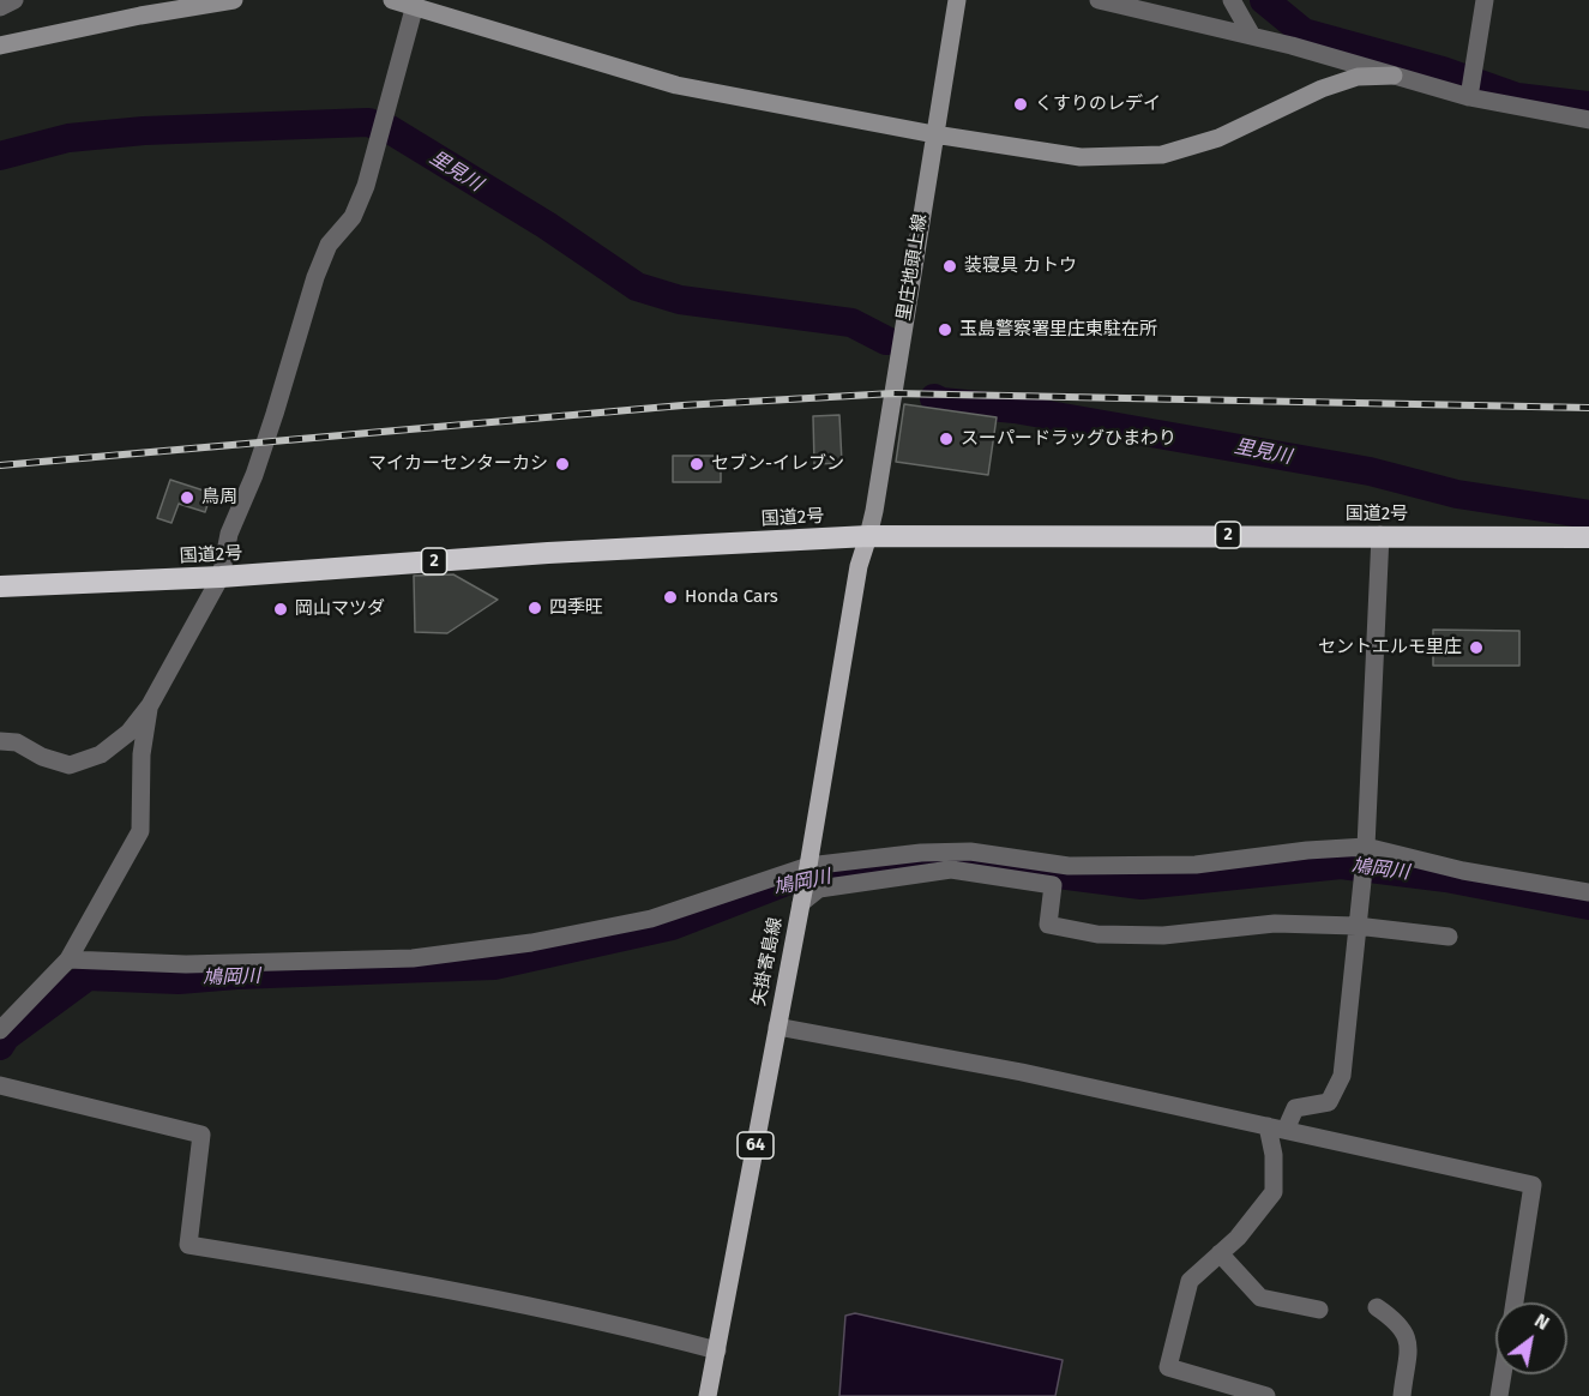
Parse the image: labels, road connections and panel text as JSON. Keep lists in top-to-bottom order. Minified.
{"streets":{"highway":["国道2号","2"],"main road":["矢掛寄島線","64"],"street":["里庄地頭上線"]},"crossings":[["里庄地頭上線","国道2号"],["里庄地頭上線","矢掛寄島線"],["国道2号","矢掛寄島線"]],"water":["里見川","鳩岡川"],"places":["くすりのレデイ","装寝具 カトウ","玉島警察署里庄東駐在所","スーパードラッグひまわり","マイカーセンターカシ","セブン-イレブン","鳥周","Honda Cars","四季旺","岡山マツダ","セントエルモ里庄"],"north":"top right"}
